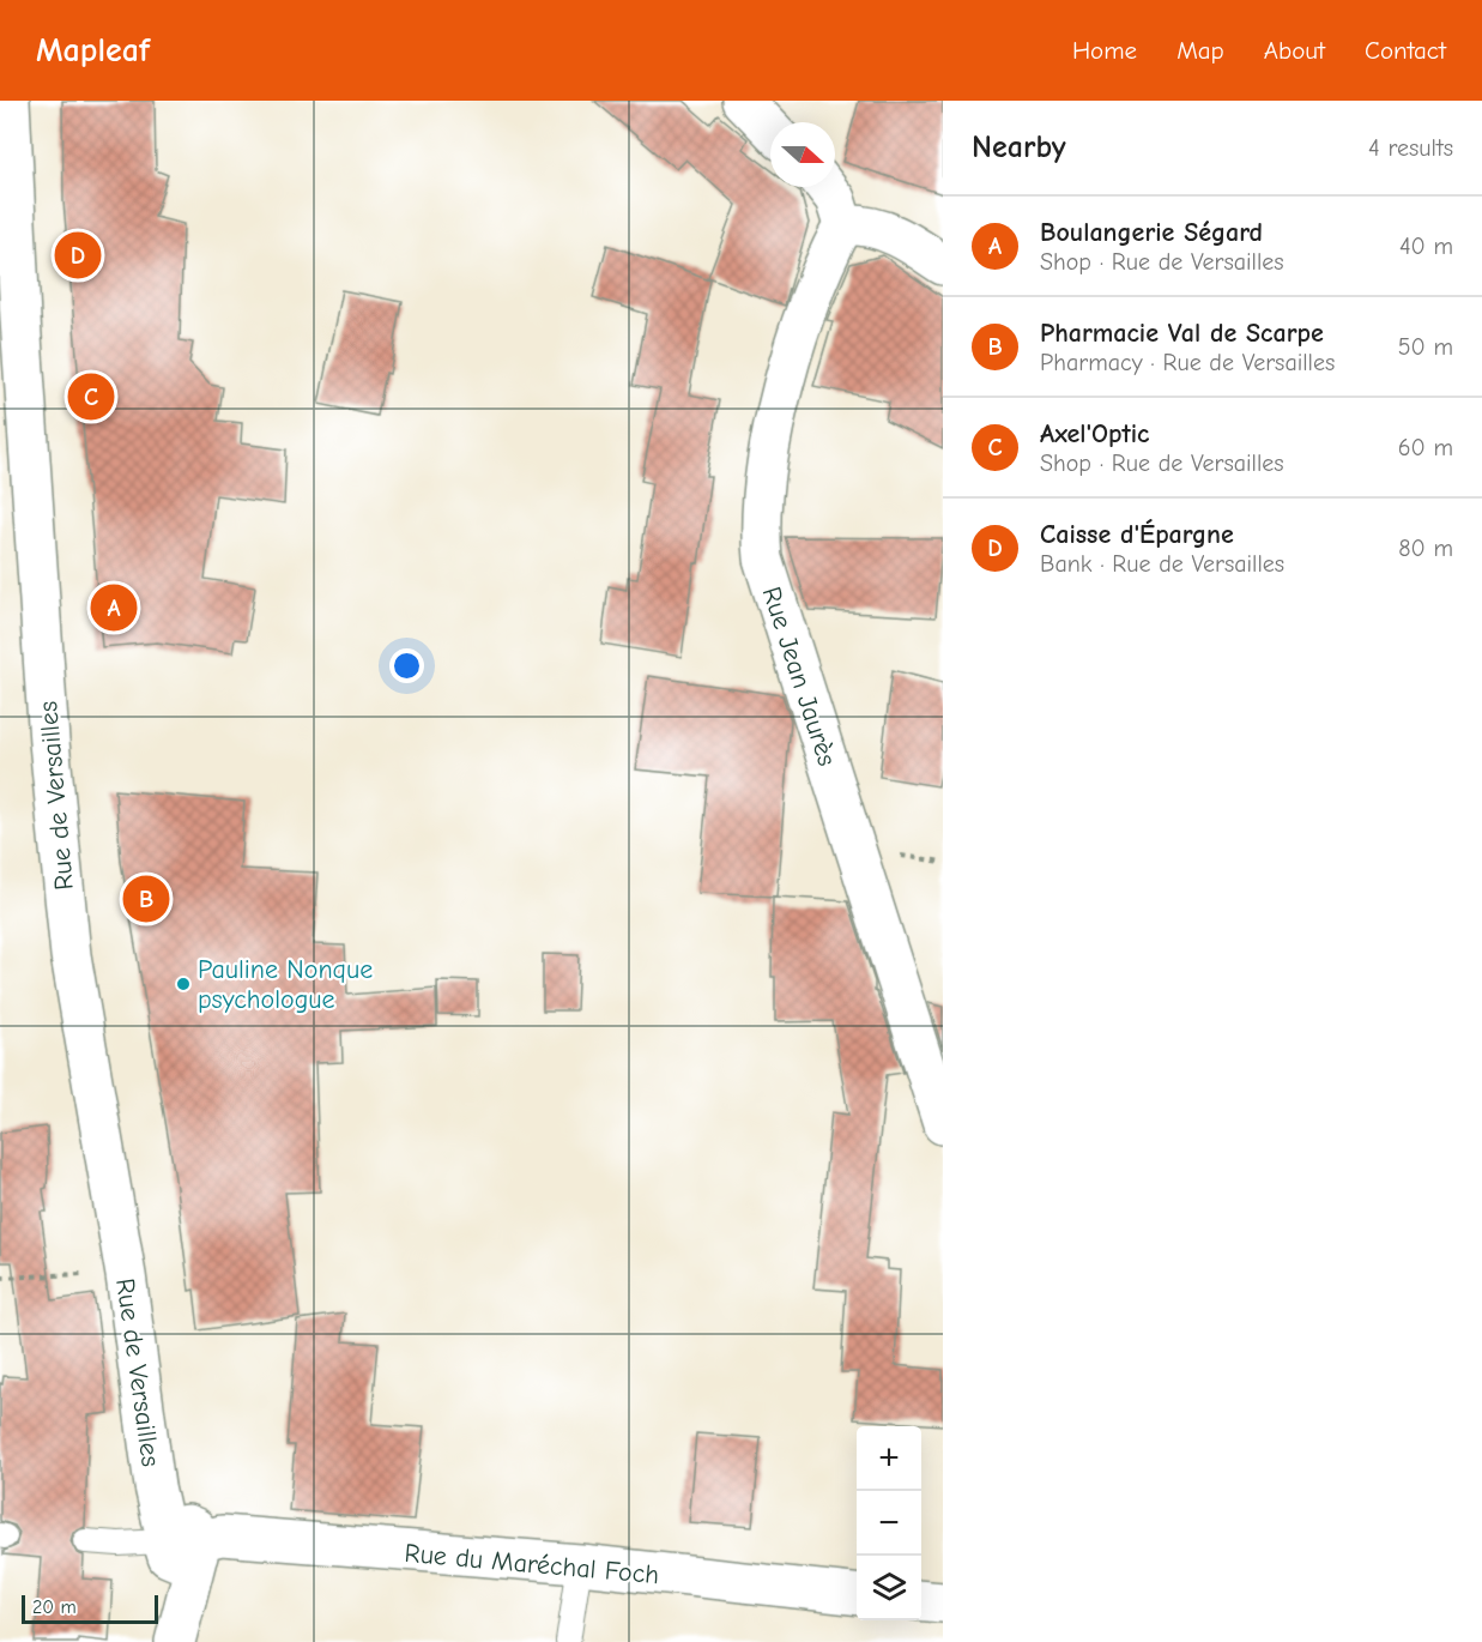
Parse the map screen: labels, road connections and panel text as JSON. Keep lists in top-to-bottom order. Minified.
{"streets":{"street":["Rue Jean Jaurès","Rue de Versailles","Rue du Maréchal Foch"]},"crossings":[["Rue de Versailles","Rue du Maréchal Foch"]],"places":["Pauline Nonque psychologue"],"scale_bar":"20 m","north":"right","page":{"header":"Mapleaf","nav":["Home","Map","About","Contact"],"heading":["Nearby","4 results"],"list":[{"mark":"A","name":"Boulangerie Ségard","note":"Shop · Rue de Versailles","value":"40 m"},{"mark":"B","name":"Pharmacie Val de Scarpe","note":"Pharmacy · Rue de Versailles","value":"50 m"},{"mark":"C","name":"Axel'Optic","note":"Shop · Rue de Versailles","value":"60 m"},{"mark":"D","name":"Caisse d'Épargne","note":"Bank · Rue de Versailles","value":"80 m"}],"pins":["D","C","A","B"],"map_buttons":["+","−"],"scale":"20 m"}}
